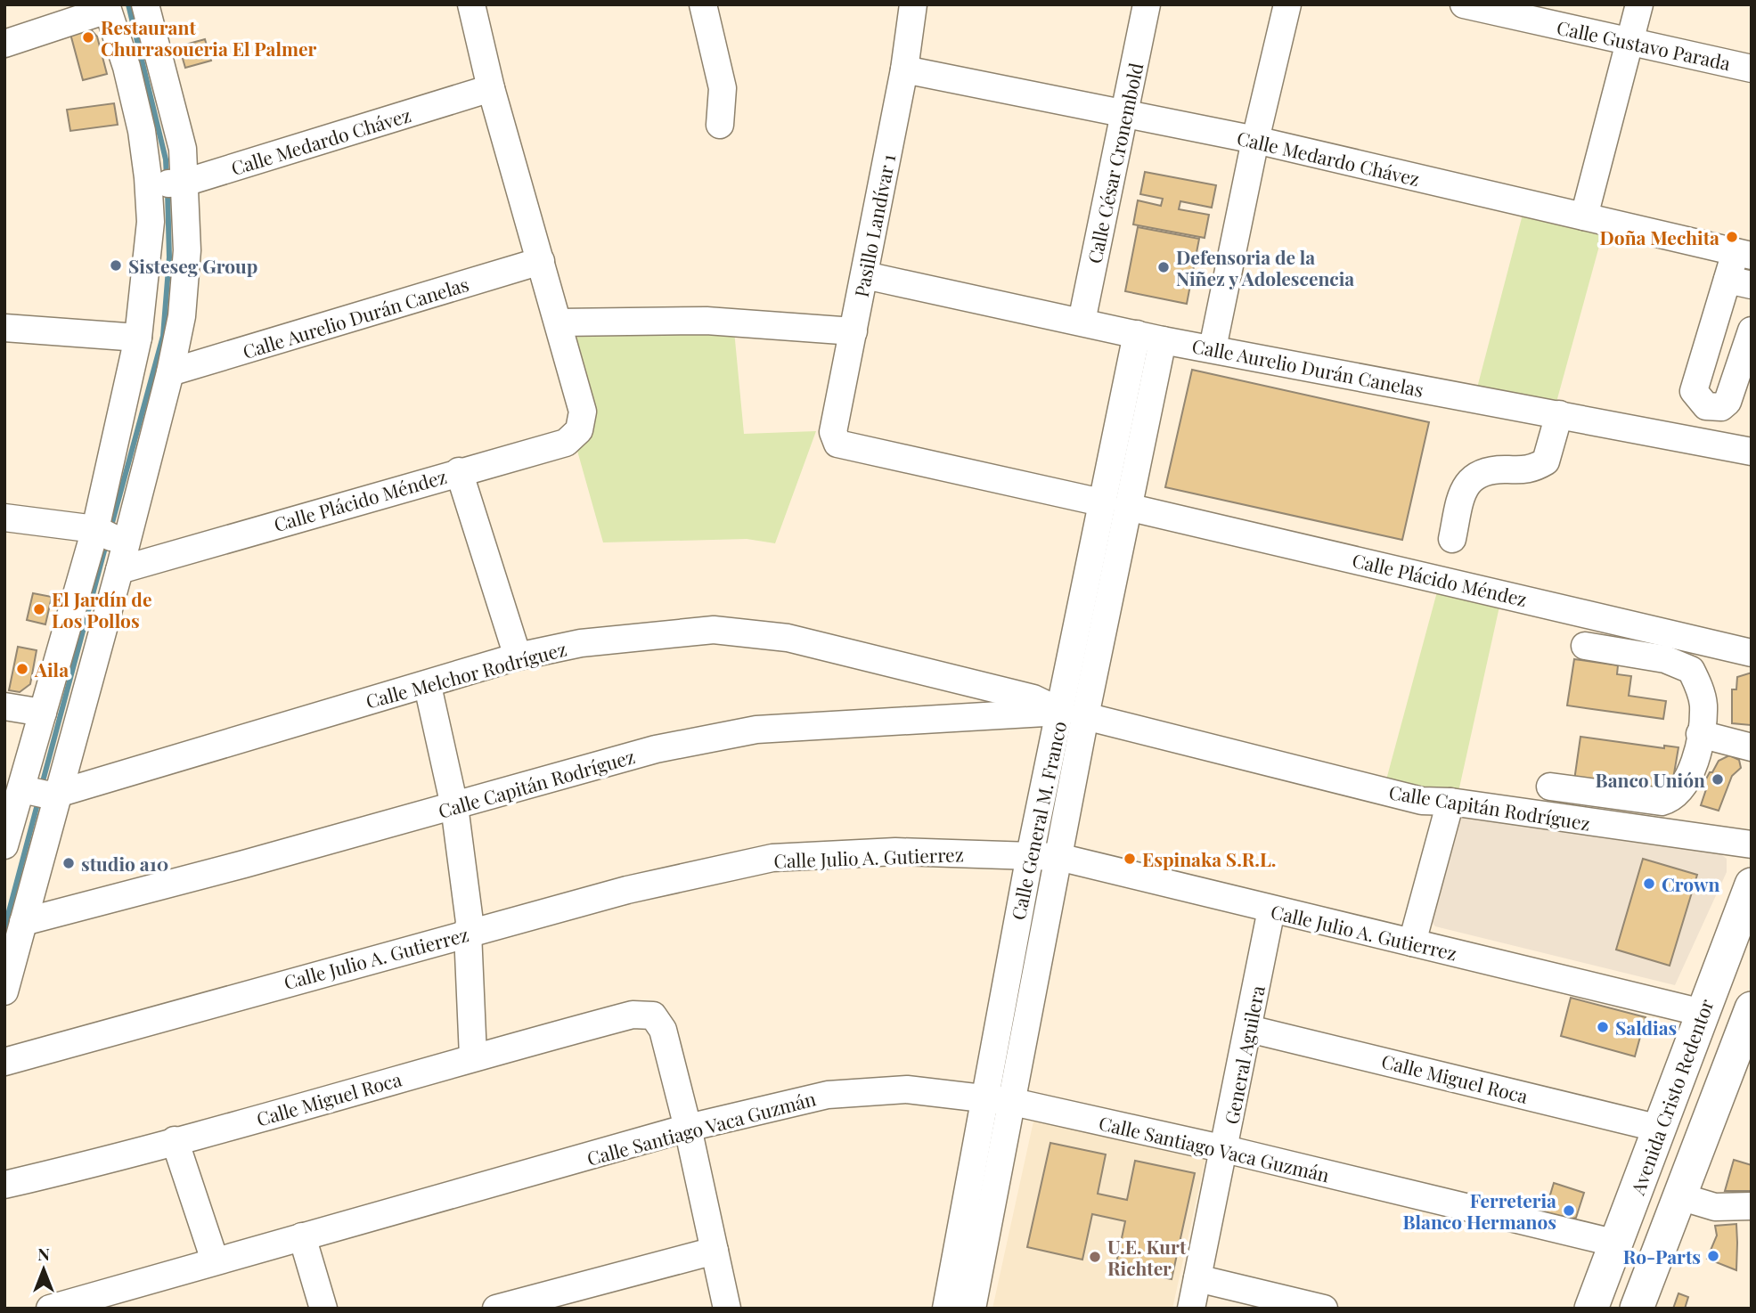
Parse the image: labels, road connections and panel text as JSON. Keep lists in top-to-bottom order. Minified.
{"streets":{"main road":["Avenida Cristo Redentor"],"street":["Calle Gustavo Parada","Calle Medardo Chávez","Calle César Cronembold","Pasillo Landívar 1","Calle Aurelio Durán Canelas","Calle Plácido Méndez","Calle Melchor Rodríguez","Calle Capitán Rodríguez","Calle General M. Franco","Calle Julio A. Gutierrez","General Aguilera","Calle Miguel Roca","Calle Santiago Vaca Guzmán"]},"crossings":[["Calle Medardo Chávez","Calle César Cronembold"],["Calle Medardo Chávez","Pasillo Landívar 1"],["Calle César Cronembold","Calle Aurelio Durán Canelas"],["Pasillo Landívar 1","Calle Aurelio Durán Canelas"],["Pasillo Landívar 1","Calle General M. Franco"],["Calle Aurelio Durán Canelas","Calle General M. Franco"],["Calle Plácido Méndez","Calle General M. Franco"],["Calle Melchor Rodríguez","Calle Capitán Rodríguez"],["Calle Melchor Rodríguez","Calle General M. Franco"],["Calle Capitán Rodríguez","Calle General M. Franco"],["Calle General M. Franco","Calle Julio A. Gutierrez"],["Calle General M. Franco","Calle Santiago Vaca Guzmán"],["Calle Julio A. Gutierrez","General Aguilera"],["Calle Julio A. Gutierrez","Avenida Cristo Redentor"],["General Aguilera","Calle Miguel Roca"],["General Aguilera","Calle Santiago Vaca Guzmán"],["Calle Miguel Roca","Avenida Cristo Redentor"],["Calle Miguel Roca","Calle Santiago Vaca Guzmán"],["Avenida Cristo Redentor","Calle Santiago Vaca Guzmán"]],"places":["Restaurant Churrasoueria El Palmer","Doña Mechita","Sisteseg Group","Defensoria de la Niñez y Adolescencia","El Jardín de Los Pollos","Aila","Banco Unión","Espinaka S.R.L.","studio a10","Crown","Saldias","Ferreteria Blanco Hermanos","Ro-Parts","U.E. Kurt Richter"],"north":"top"}
